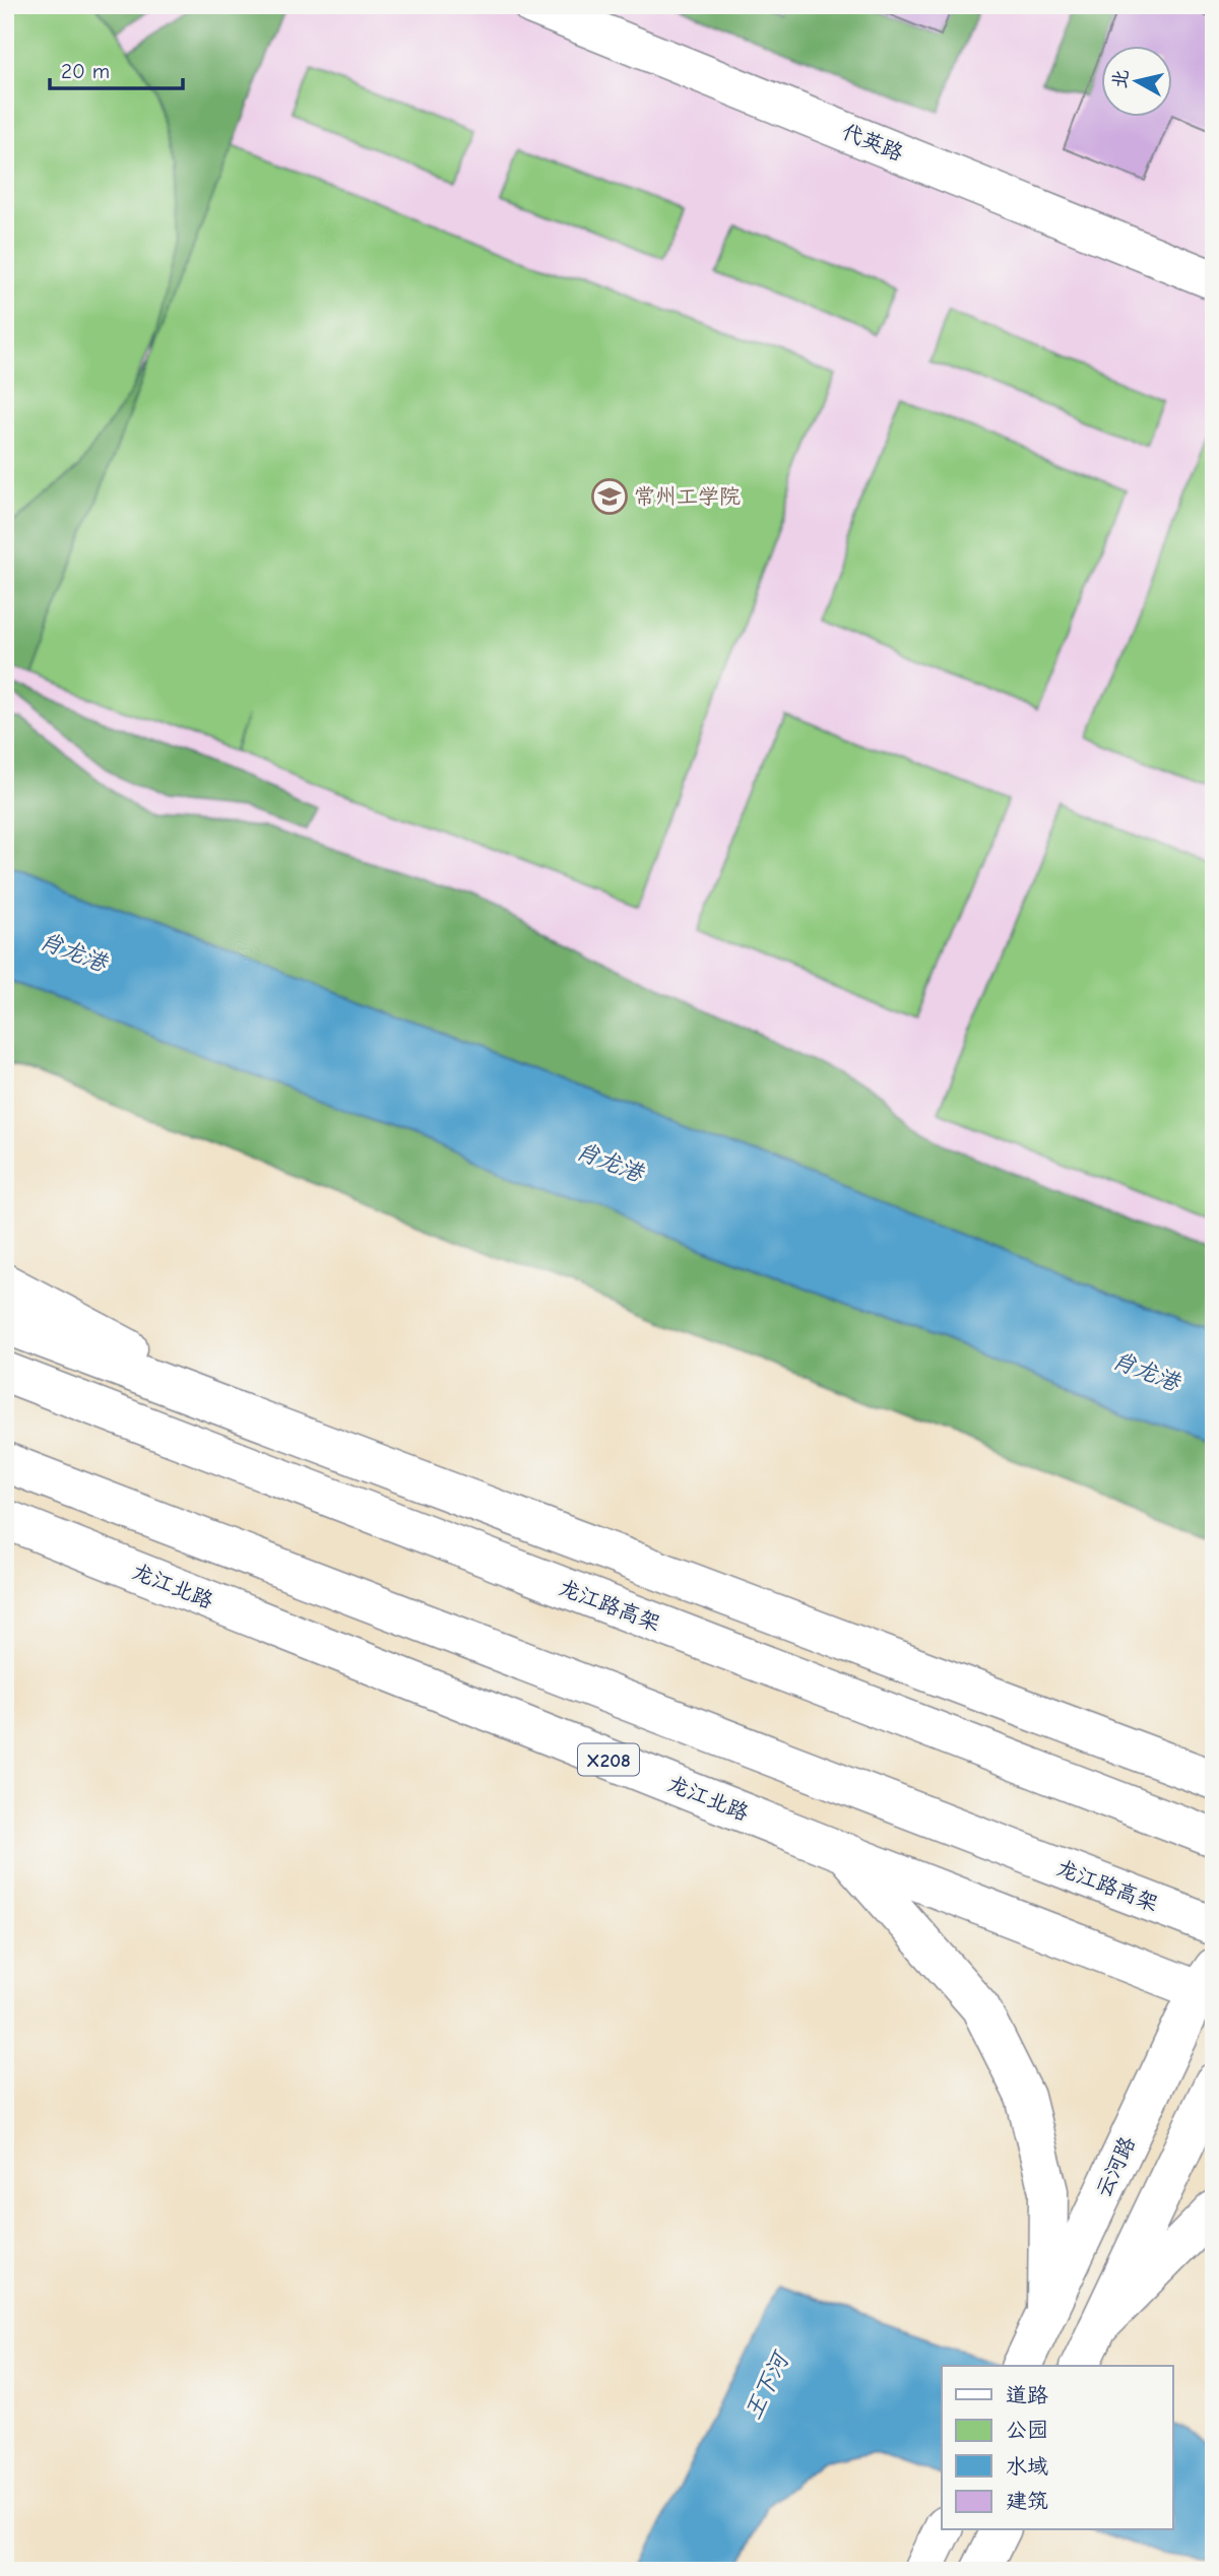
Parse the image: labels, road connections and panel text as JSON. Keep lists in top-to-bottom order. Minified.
{"streets":{"main road":["代英路","龙江北路","龙江路高架","X208","云河路"]},"crossings":[["龙江北路","云河路"]],"water":["肖龙港","王下河"],"places":{"school or university":["常州工学院"]},"legend":["道路","公园","水域","建筑"],"scale_bar":"20 m","north":"left"}
